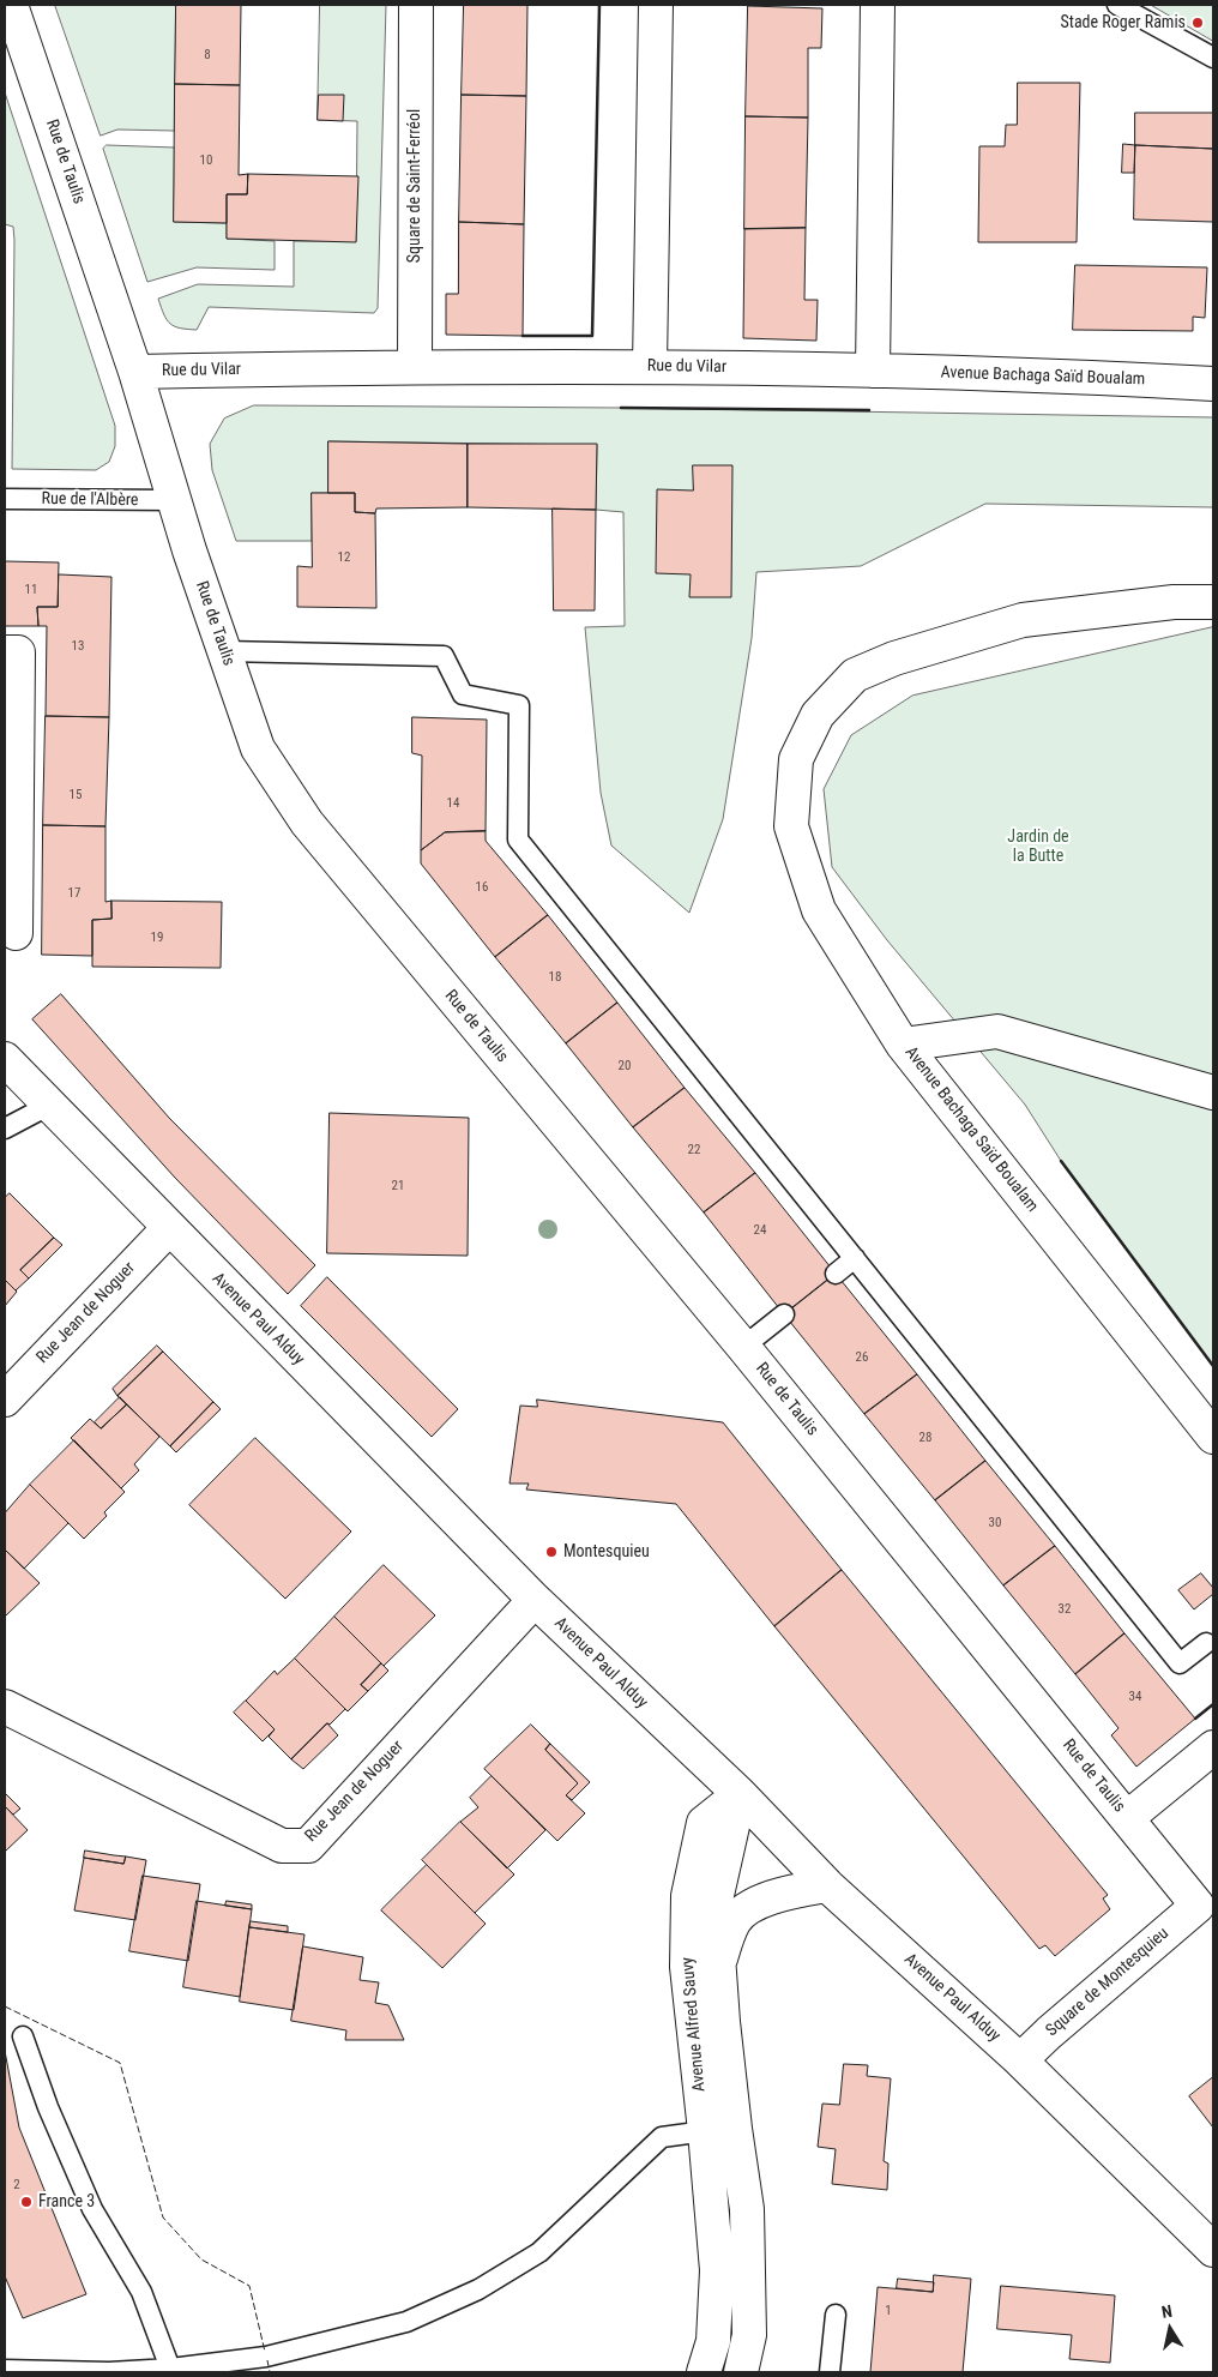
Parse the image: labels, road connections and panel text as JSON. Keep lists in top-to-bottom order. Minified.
{"streets":{"street":["Rue de Taulis","Square de Saint-Ferréol","Rue du Vilar","Avenue Bachaga Saïd Boualam","Rue Jean de Noguer","Avenue Paul Alduy","Square de Montesquieu","Avenue Alfred Sauvy"],"lane":["Rue de l'Albère"]},"crossings":[["Rue de Taulis","Rue du Vilar"],["Rue de Taulis","Rue de l'Albère"],["Rue de Taulis","Square de Montesquieu"],["Square de Saint-Ferréol","Rue du Vilar"],["Rue du Vilar","Avenue Bachaga Saïd Boualam"],["Rue Jean de Noguer","Avenue Paul Alduy"],["Avenue Paul Alduy","Square de Montesquieu"],["Avenue Paul Alduy","Avenue Alfred Sauvy"]],"parks":["Jardin de la Butte"],"places":["Stade Roger Ramis","Montesquieu","France 3"],"house_numbers":["8","10","12","11","13","15","14","16","17","19","18","20","22","21","24","26","28","30","32","34","2","1"],"north":"top"}
